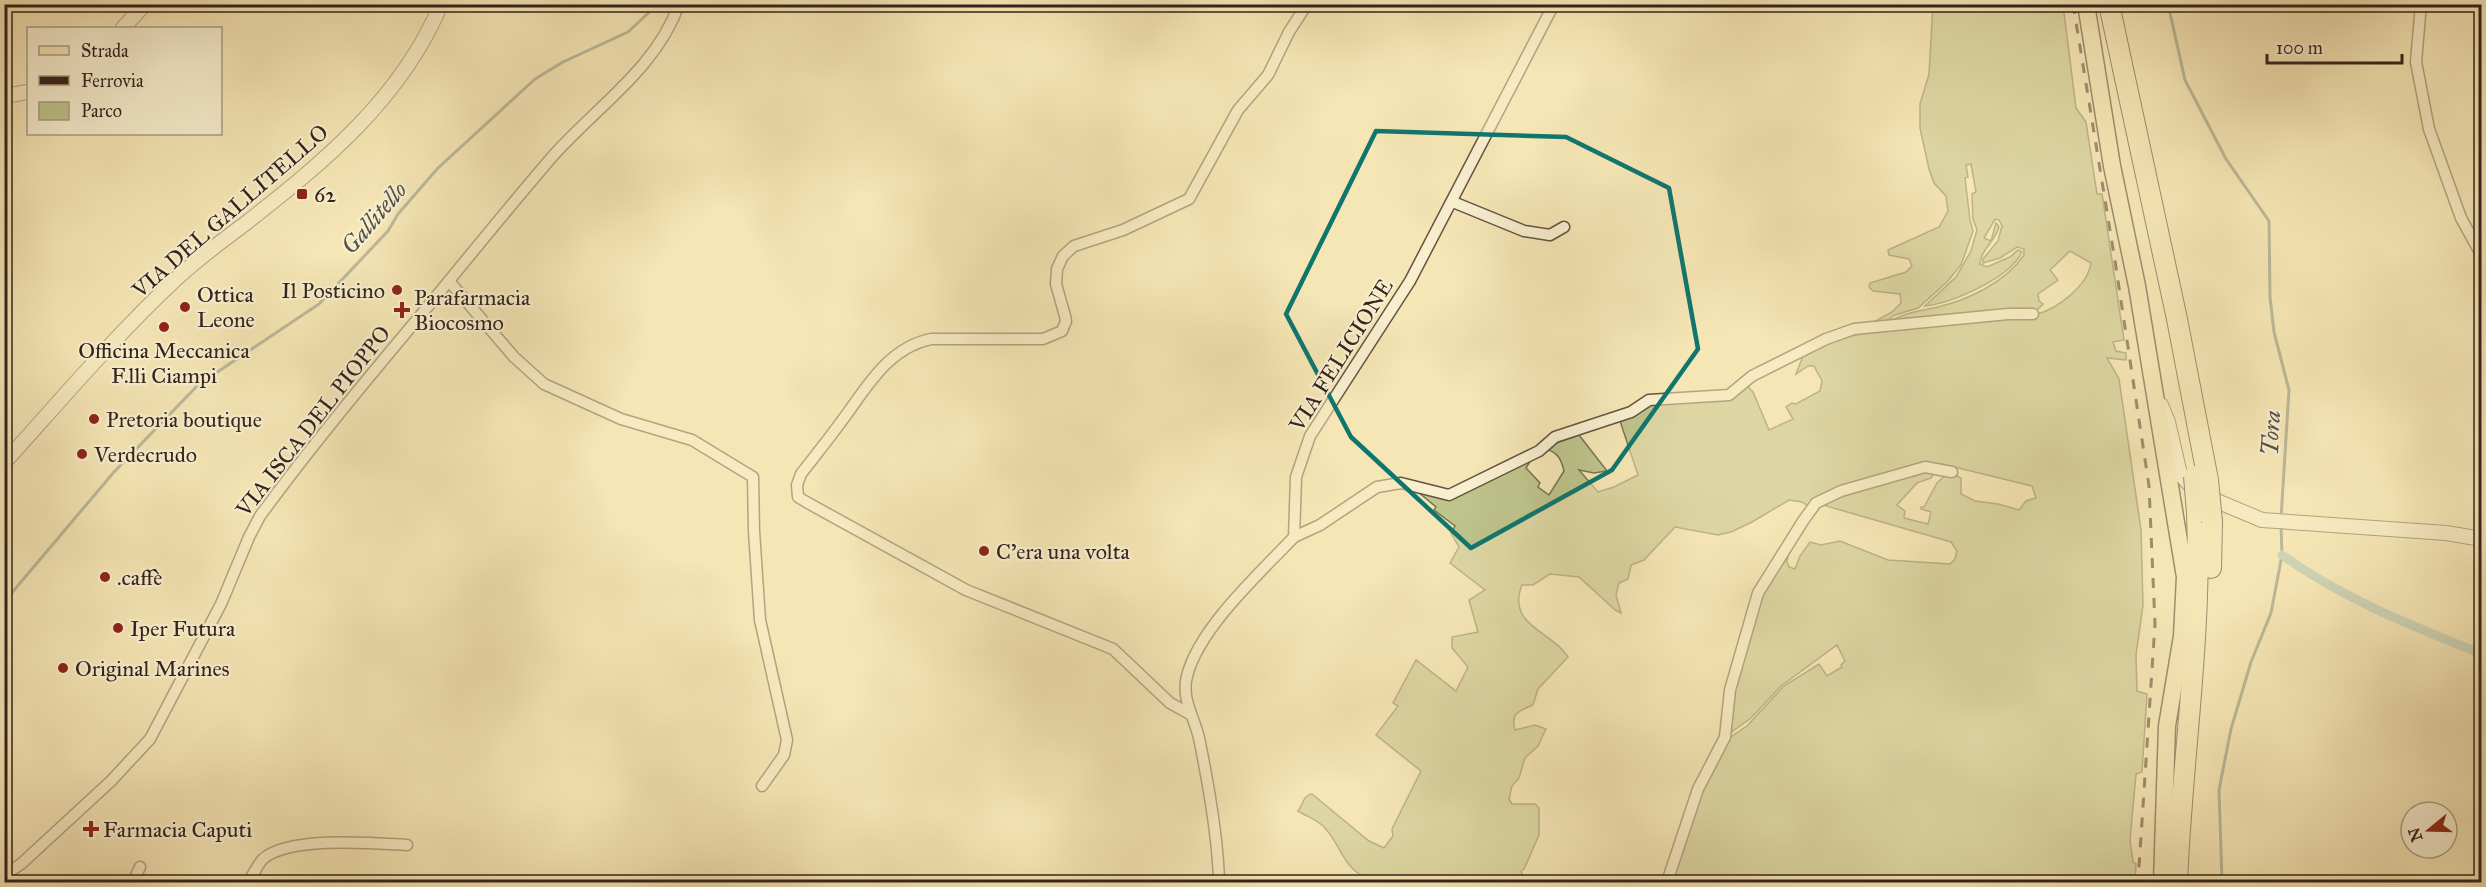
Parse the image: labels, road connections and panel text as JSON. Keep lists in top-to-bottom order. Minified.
{"streets":{"street":["VIA DEL GALLITELLO","VIA FELICIONE","VIA ISCA DEL PIOPPO"]},"water":["Gallitello","Tora"],"places":{"transit":["62"],"other":["Il Posticino","Ottica Leone","Officina Meccanica F.lli Ciampi","Pretoria boutique","Verdecrudo","C'era una volta",".caffè","Iper Futura","Original Marines"],"health":["Parafarmacia Biocosmo","Farmacia Caputi"]},"legend":["Strada","Ferrovia","Parco"],"scale_bar":"100 m","north":"left"}
